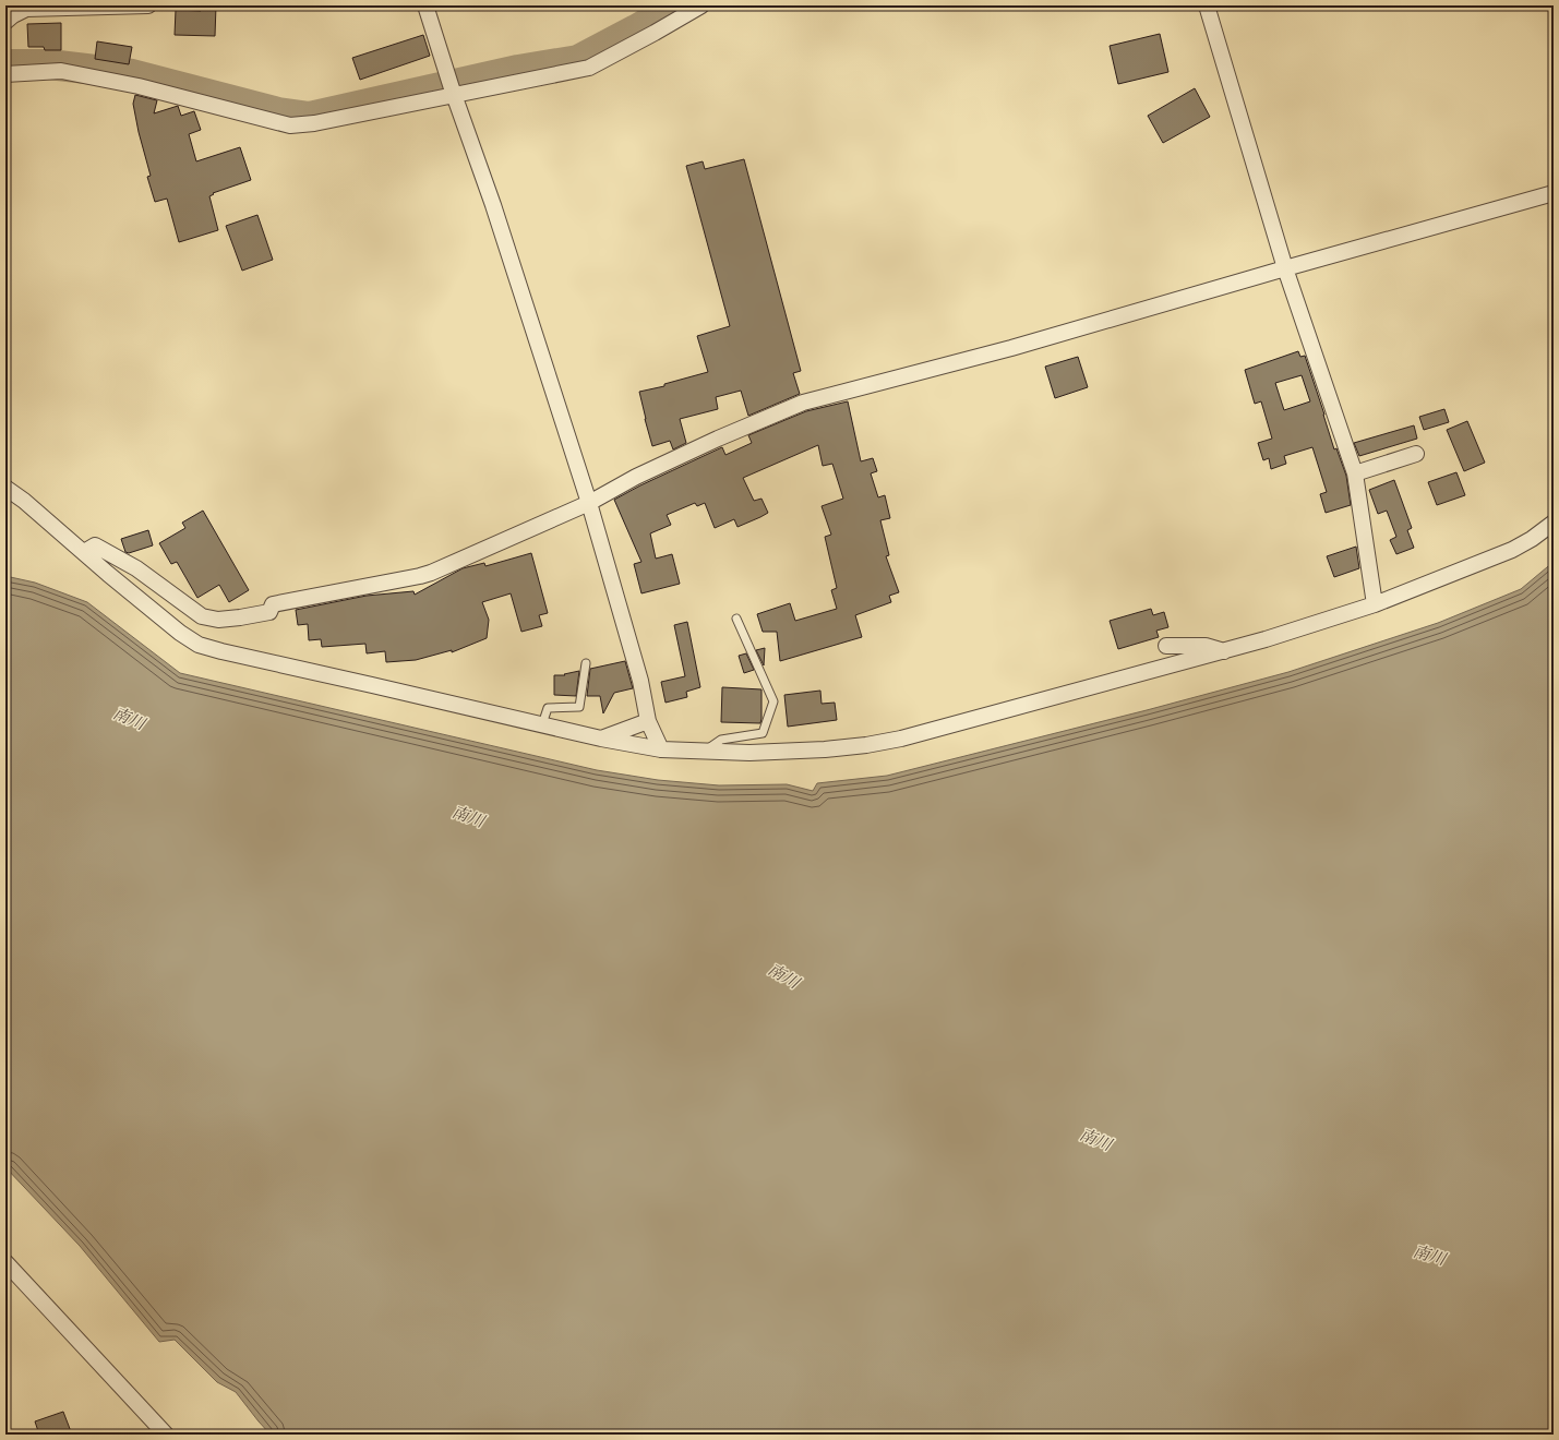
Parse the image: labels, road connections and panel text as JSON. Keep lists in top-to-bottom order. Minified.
{"water":["南川"]}
